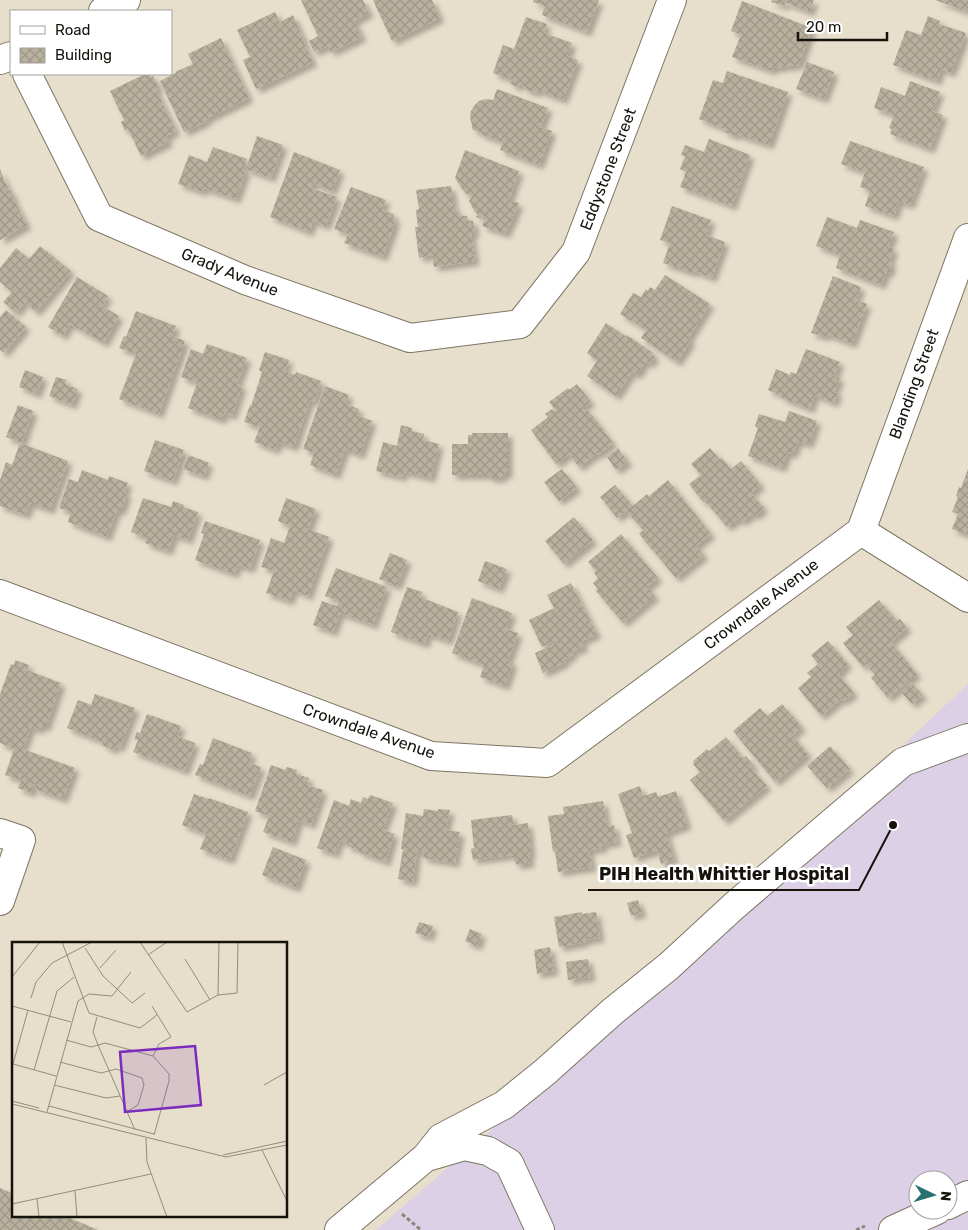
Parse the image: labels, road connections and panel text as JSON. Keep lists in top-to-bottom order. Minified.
{"streets":{"street":["Eddystone Street","Grady Avenue","Blanding Street","Crowndale Avenue"]},"crossings":[["Eddystone Street","Grady Avenue"],["Blanding Street","Crowndale Avenue"]],"places":["PIH Health Whittier Hospital"],"legend":["Road","Building"],"scale_bar":"20 m","north":"right"}
